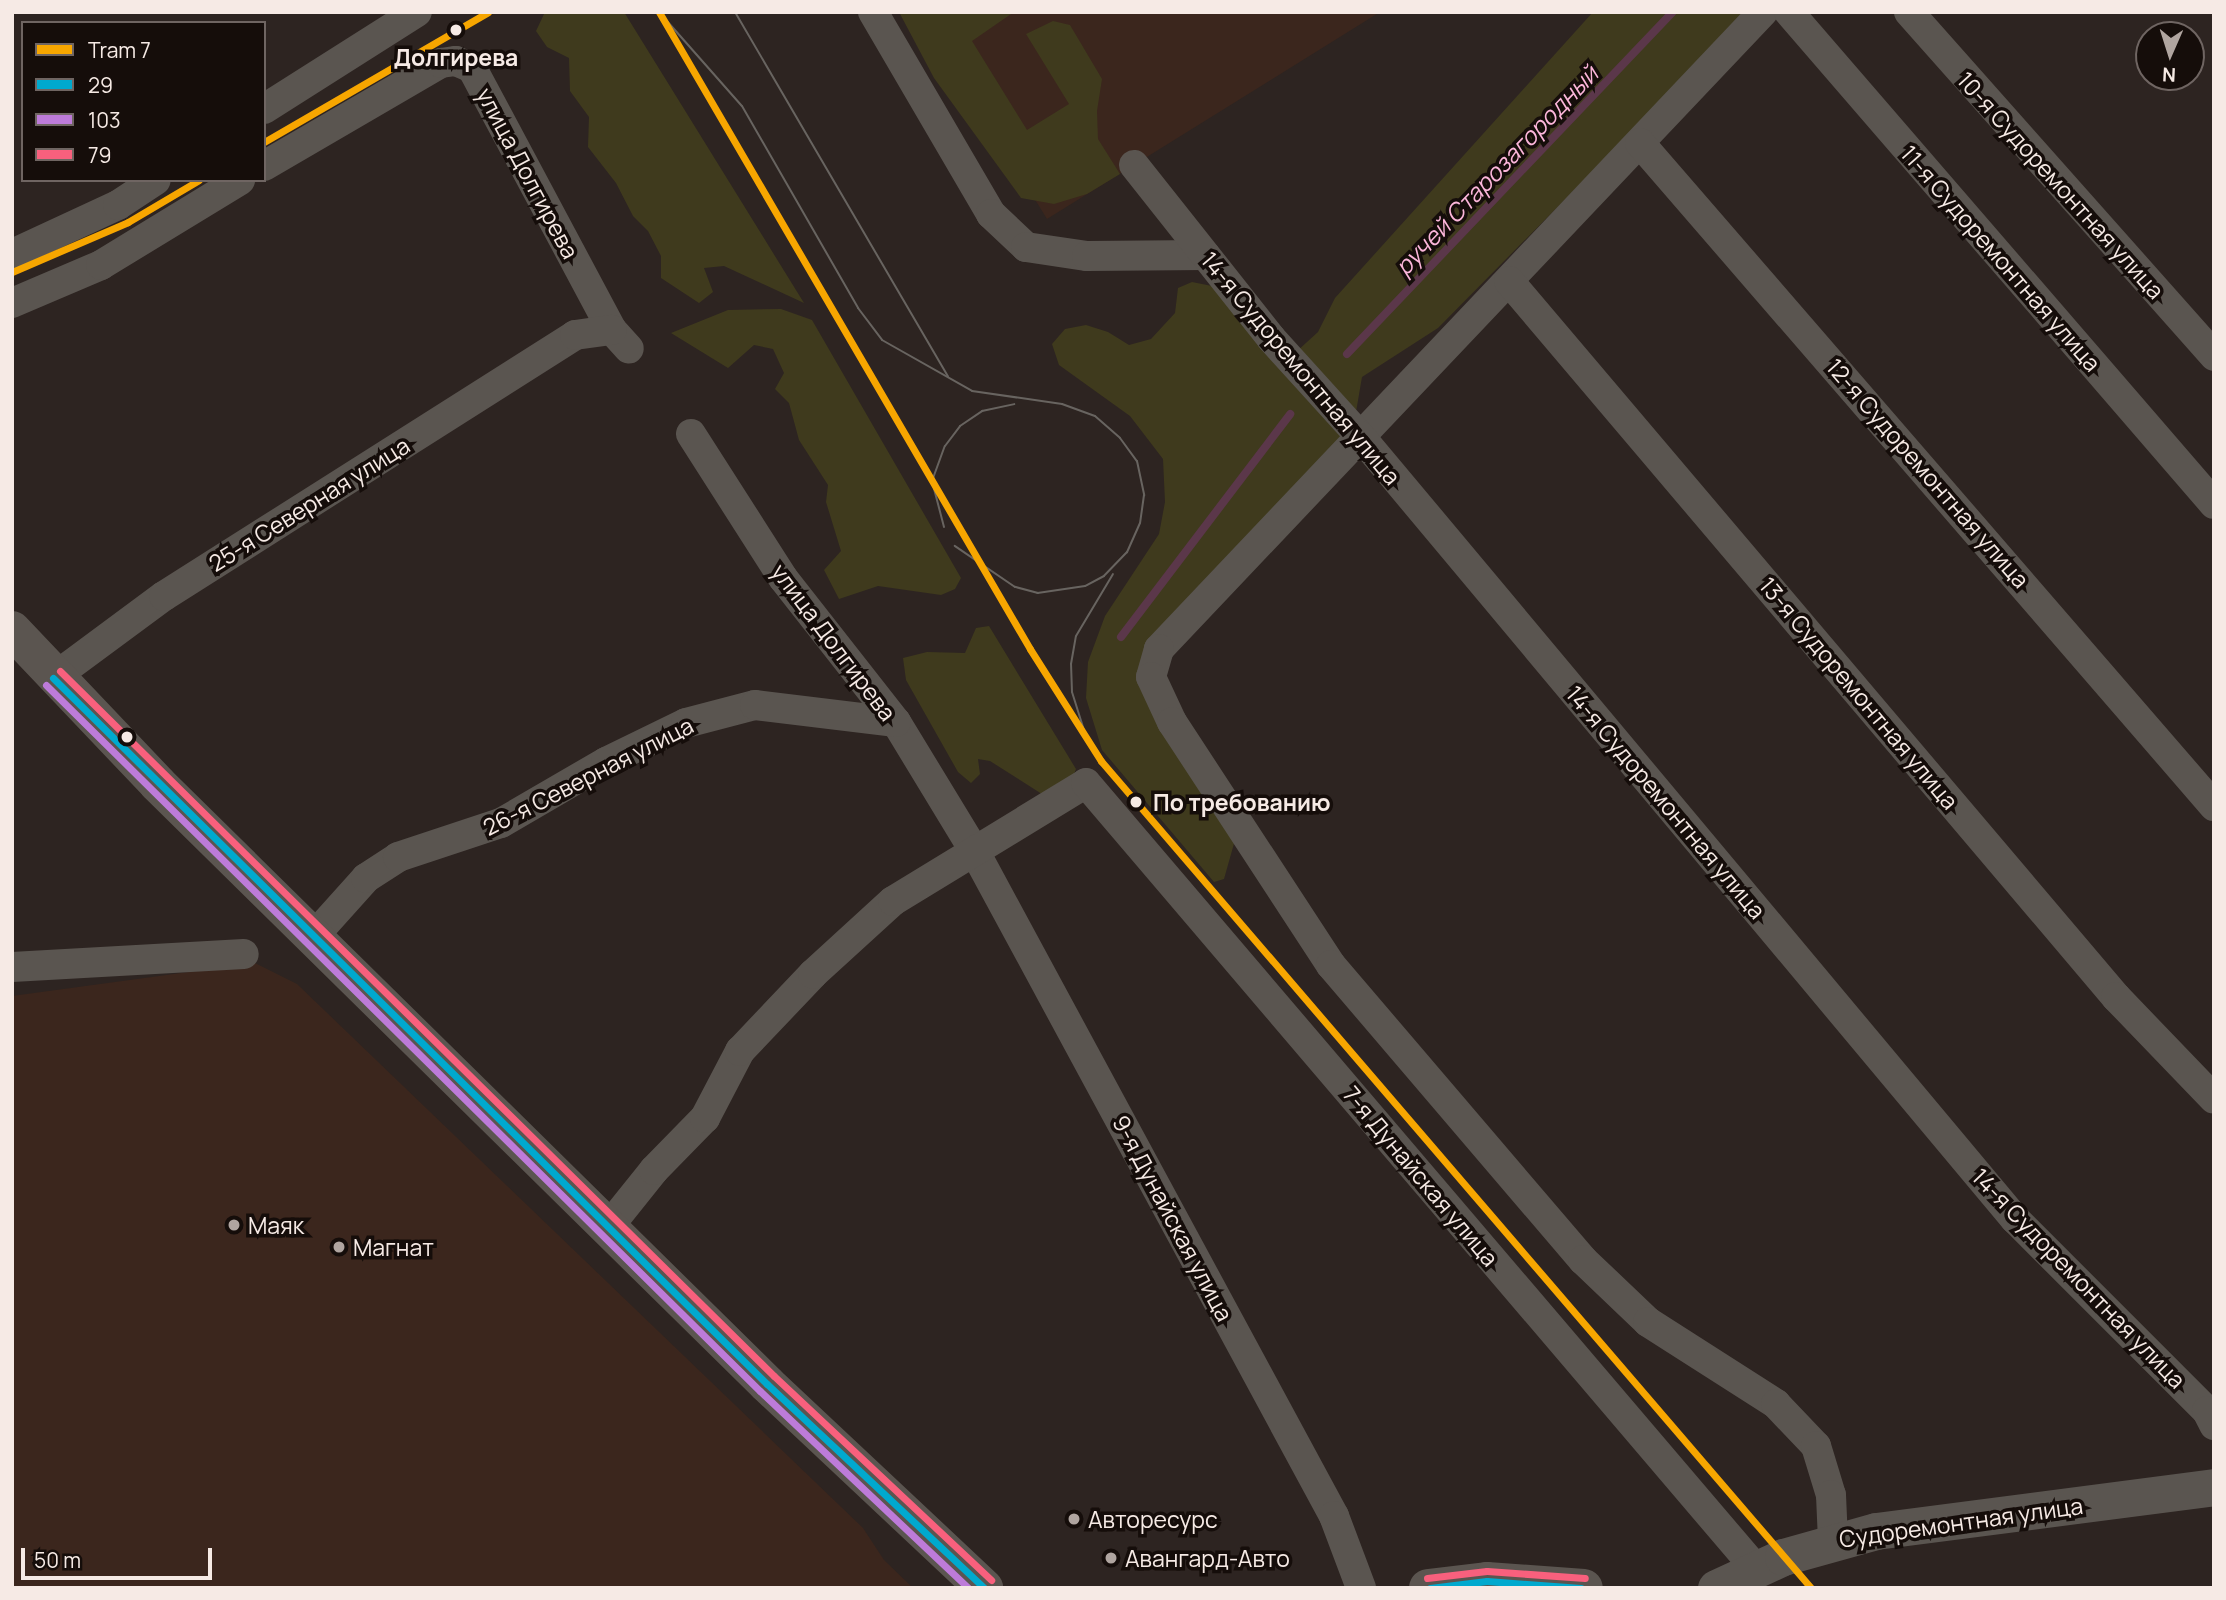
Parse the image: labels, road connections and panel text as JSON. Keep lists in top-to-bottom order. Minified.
{"streets":{"street":["улица Долгирева","10-я Судоремонтная улица","11-я Судоремонтная улица","14-я Судоремонтная улица","12-я Судоремонтная улица","25-я Северная улица","13-я Судоремонтная улица","26-я Северная улица","7-я Дунайская улица","9-я Дунайская улица","Судоремонтная улица"]},"crossings":[["улица Долгирева","25-я Северная улица"],["улица Долгирева","26-я Северная улица"],["улица Долгирева","7-я Дунайская улица"],["улица Долгирева","9-я Дунайская улица"],["7-я Дунайская улица","9-я Дунайская улица"],["7-я Дунайская улица","Судоремонтная улица"]],"water":["ручей Старозагородный"],"places":["Долгирева","По требованию","Маяк","Магнат","Авторесурс","Авангард-Авто"],"lines":["tram line 7","transit line 79","transit line 29","transit line 103"],"legend":["Tram 7","29","103","79"],"scale_bar":"50 m","north":"bottom"}
